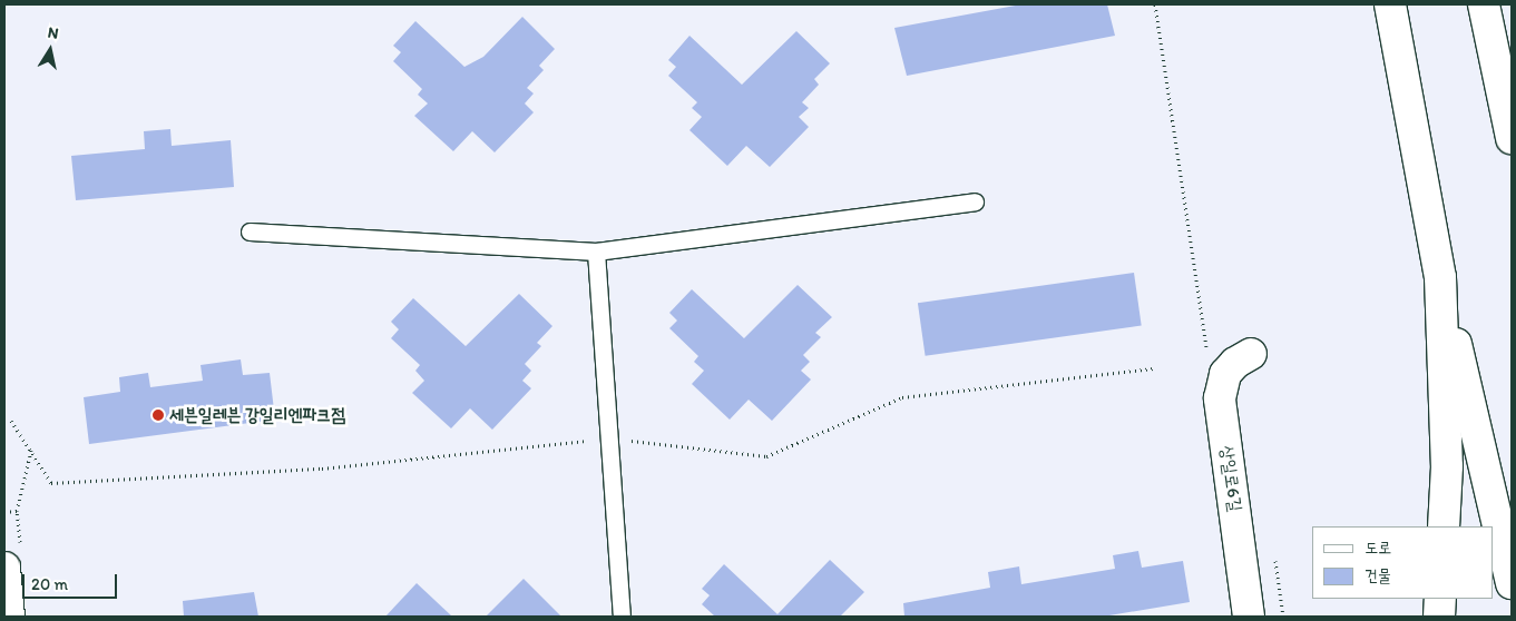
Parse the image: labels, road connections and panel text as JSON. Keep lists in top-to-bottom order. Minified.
{"streets":{"main road":["상일로6길"]},"places":["세븐일레븐 강일리엔파크점"],"legend":["도로","건물"],"scale_bar":"20 m","north":"top"}
